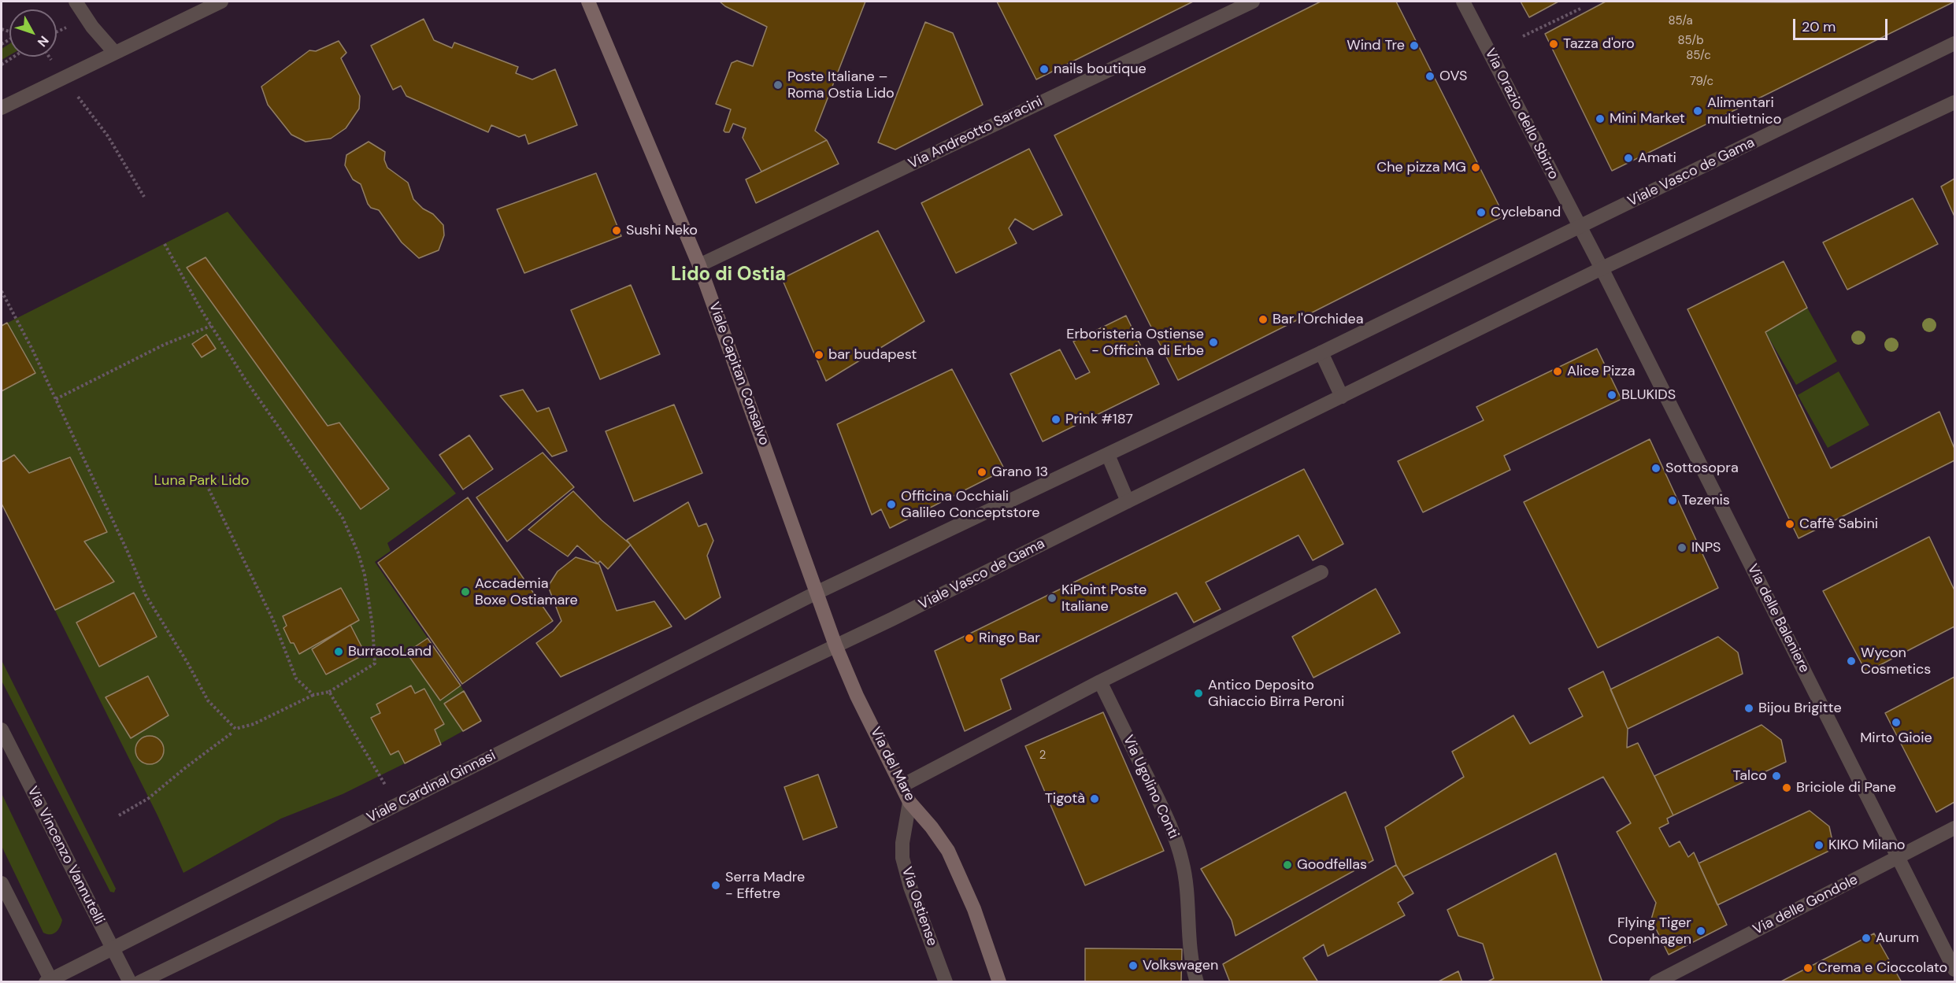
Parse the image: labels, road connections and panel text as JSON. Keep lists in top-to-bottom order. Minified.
{"streets":{"main road":["Viale Capitan Consalvo","Via del Mare"],"street":["Via Orazio dello Sbirro","Via Andreotto Saracini","Viale Vasco de Gama","Via delle Baleniere","Viale Cardinal Ginnasi","Via Ugolino Conti","Via Vincenzo Vannutelli","Via delle Gondole","Via Ostiense"]},"crossings":[["Via Orazio dello Sbirro","Viale Vasco de Gama"],["Via Andreotto Saracini","Viale Capitan Consalvo"],["Viale Vasco de Gama","Viale Capitan Consalvo"],["Viale Vasco de Gama","Via delle Baleniere"],["Viale Vasco de Gama","Via del Mare"],["Viale Vasco de Gama","Viale Cardinal Ginnasi"],["Viale Capitan Consalvo","Via del Mare"],["Viale Capitan Consalvo","Viale Cardinal Ginnasi"],["Via delle Baleniere","Via delle Gondole"],["Via del Mare","Viale Cardinal Ginnasi"],["Via del Mare","Via Ostiense"],["Viale Cardinal Ginnasi","Via Vincenzo Vannutelli"]],"districts":["Lido di Ostia"],"parks":["Luna Park Lido"],"places":["Tazza d'oro","Wind Tre","nails boutique","OVS","Poste Italiane – Roma Ostia Lido","Alimentari multietnico","Mini Market","Amati","Che pizza MG","Cycleband","Sushi Neko","Bar l'Orchidea","Erboristeria Ostiense - Officina di Erbe","bar budapest","Alice Pizza","BLUKIDS","Prink #187","Sottosopra","Grano 13","Tezenis","Officina Occhiali Galileo Conceptstore","Caffè Sabini","INPS","Accademia Boxe Ostiamare","KiPoint Poste Italiane","Ringo Bar","BurracoLand","Wycon Cosmetics","Antico Deposito Ghiaccio Birra Peroni","Bijou Brigitte","Mirto Gioie","Talco","Briciole di Pane","Tigotà","KIKO Milano","Goodfellas","Serra Madre - Effetre","Flying Tiger Copenhagen","Aurum","Volkswagen","Crema e Cioccolato"],"house_numbers":["85/a","85/b","85/c","79/c","2"],"scale_bar":"20 m","north":"bottom right"}
